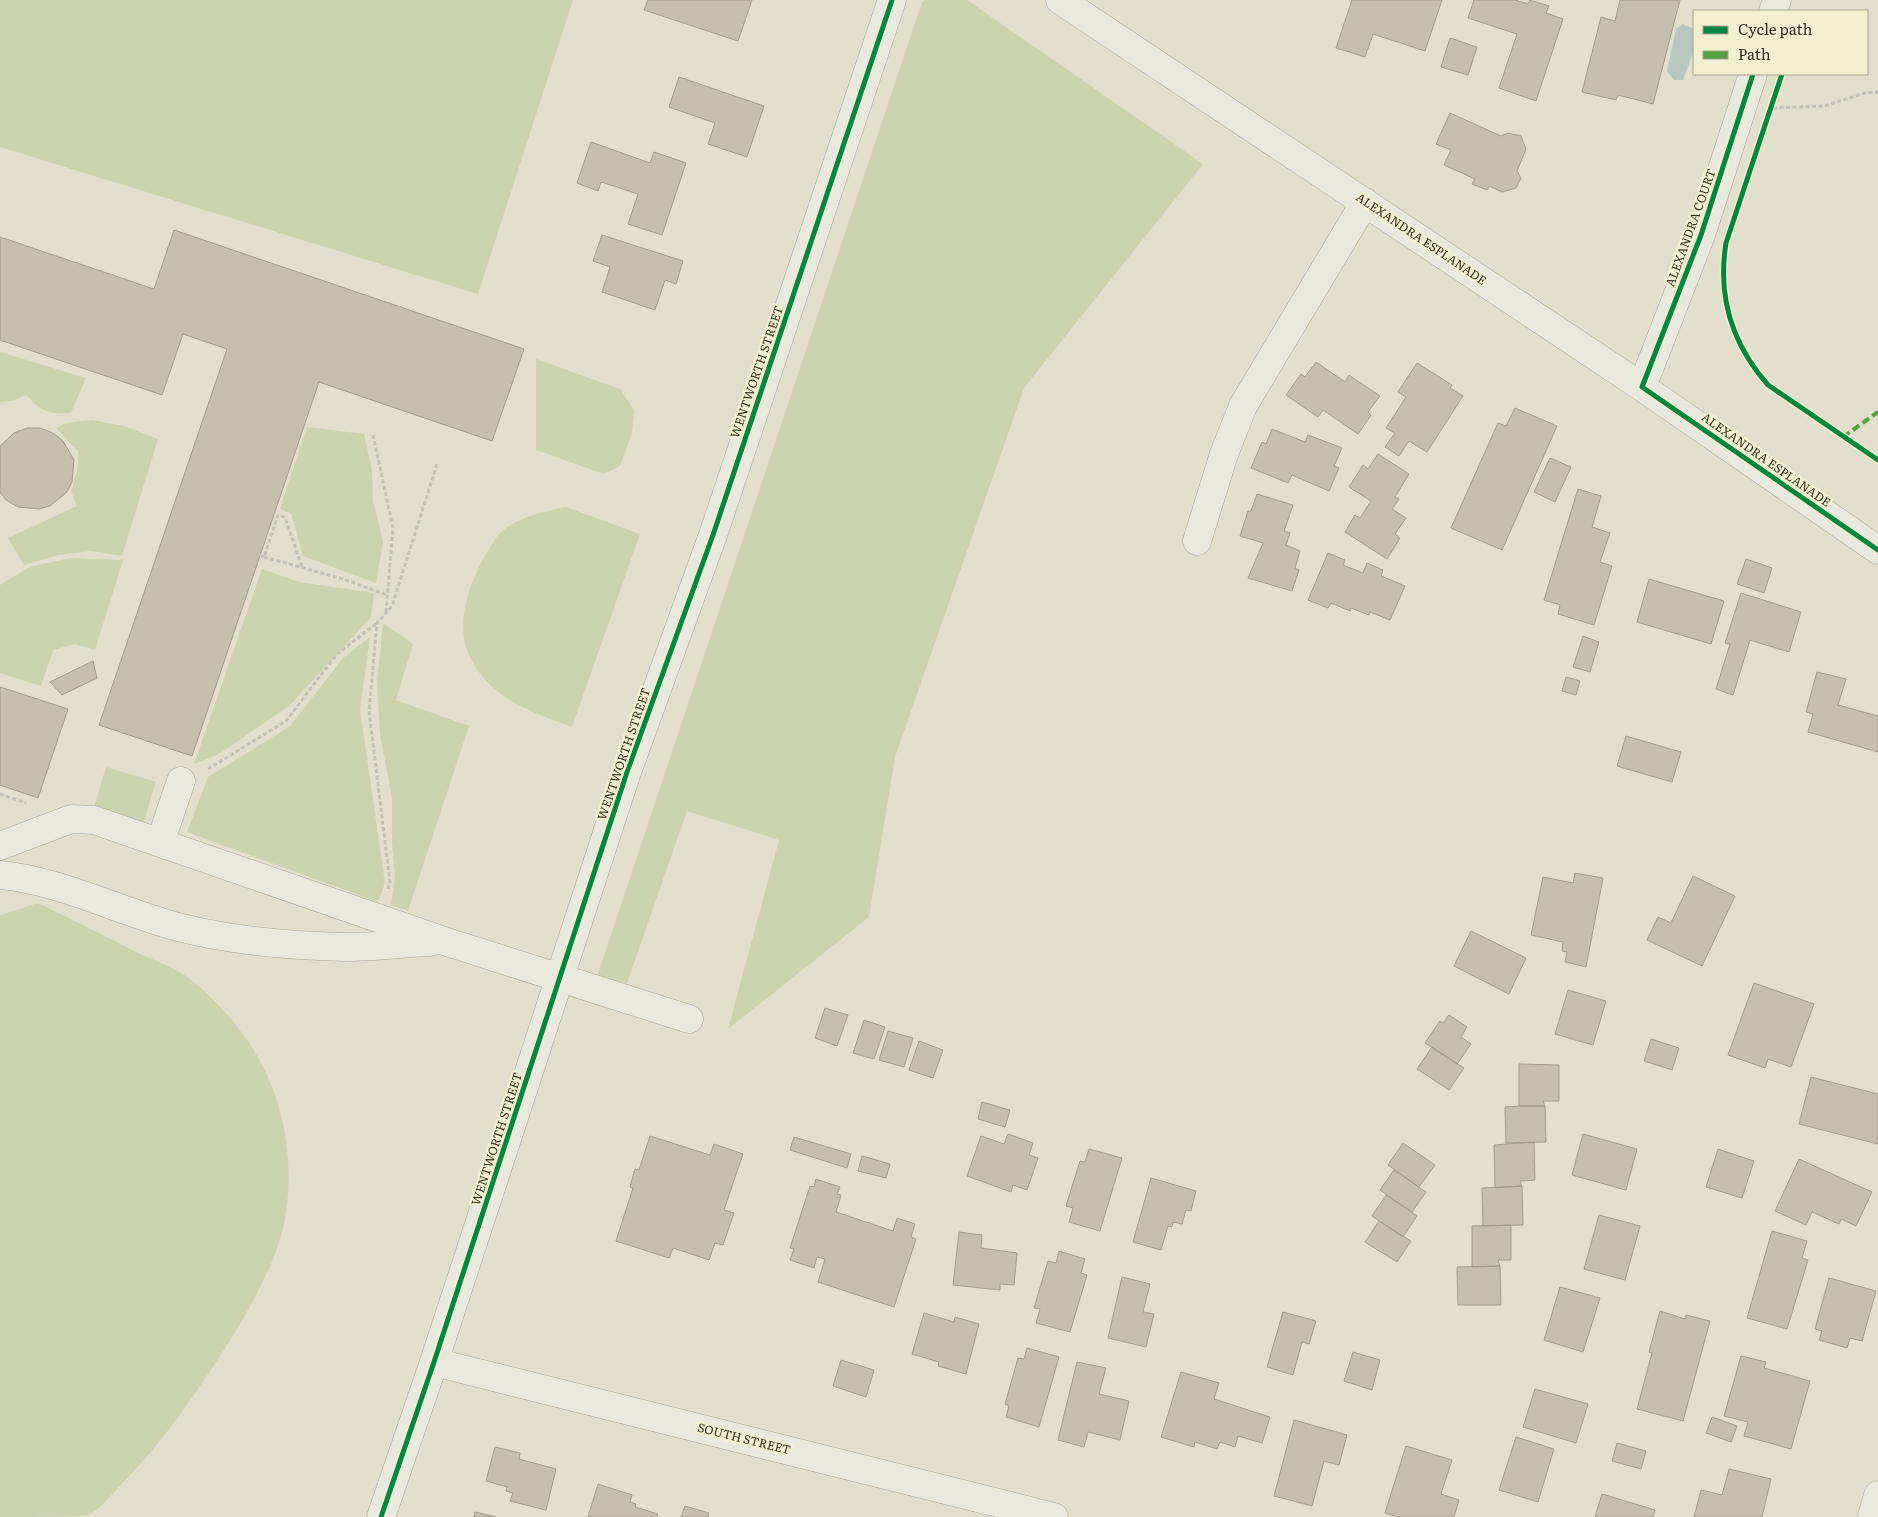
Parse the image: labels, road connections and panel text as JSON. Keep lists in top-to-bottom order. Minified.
{"streets":{"street":["ALEXANDRA COURT","ALEXANDRA ESPLANADE","WENTWORTH STREET","SOUTH STREET"]},"crossings":[["ALEXANDRA COURT","ALEXANDRA ESPLANADE"],["WENTWORTH STREET","SOUTH STREET"]],"legend":["Cycle path","Path"]}
